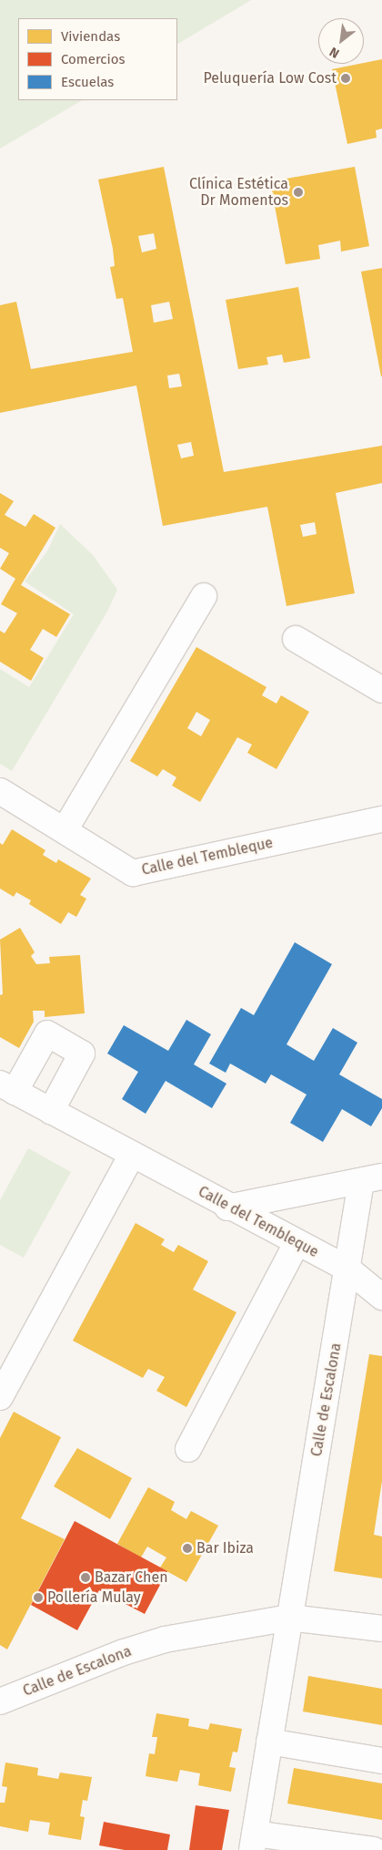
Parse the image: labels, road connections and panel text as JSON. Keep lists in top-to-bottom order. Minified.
{"streets":{"street":["Calle del Tembleque","Calle de Escalona"]},"crossings":[["Calle del Tembleque","Calle de Escalona"]],"places":["Peluquería Low Cost","Clínica Estética Dr Momentos","Bar Ibiza","Bazar Chen","Pollería Mulay"],"legend":["Viviendas","Comercios","Escuelas"],"north":"bottom left"}
